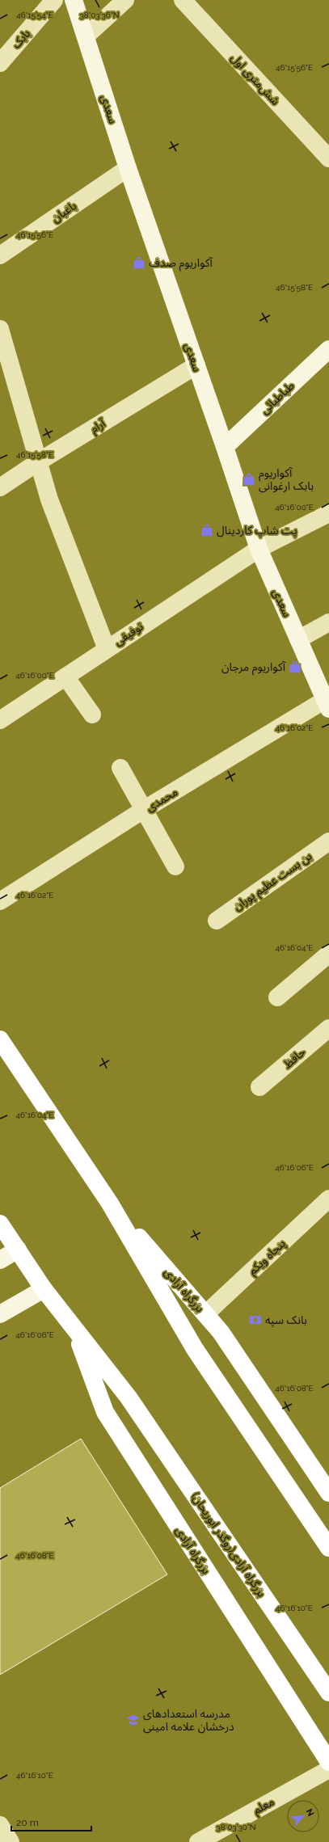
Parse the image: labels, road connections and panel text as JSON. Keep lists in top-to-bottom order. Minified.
{"streets":{"highway":["بزرگراه آزادی","بزرگراه آزادی(روگذر ابوریحان)"],"main road":["سعدی","طباطبائی"],"street":["بابک","شش‌متری اول","باغبان","آرام","توفیقی","محمدی","بن بست عظیم پوران","حافظ","پنجاه ویکم","معلم"]},"crossings":[["سعدی","باغبان"],["سعدی","طباطبائی"],["سعدی","آرام"],["سعدی","توفیقی"],["سعدی","محمدی"],["پنجاه ویکم","بزرگراه آزادی"],["بزرگراه آزادی","بزرگراه آزادی(روگذر ابوریحان)"]],"places":{"shop":["آکواریوم صدف","آکواریوم بابک ارغوانی","پت شاپ کاردینال","آکواریوم مرجان"],"bank":["بانک سپه"],"school or university":["مدرسه استعدادهای درخشان علامه امینی"]},"scale_bar":"20 m","north":"top right","coordinates":["46°15'54\"E","38°03'36\"N","46°15'56\"E","46°15'58\"E","46°16'00\"E","46°16'02\"E","46°16'04\"E","46°16'06\"E","46°16'08\"E","46°16'10\"E","38°03'30\"N"]}
